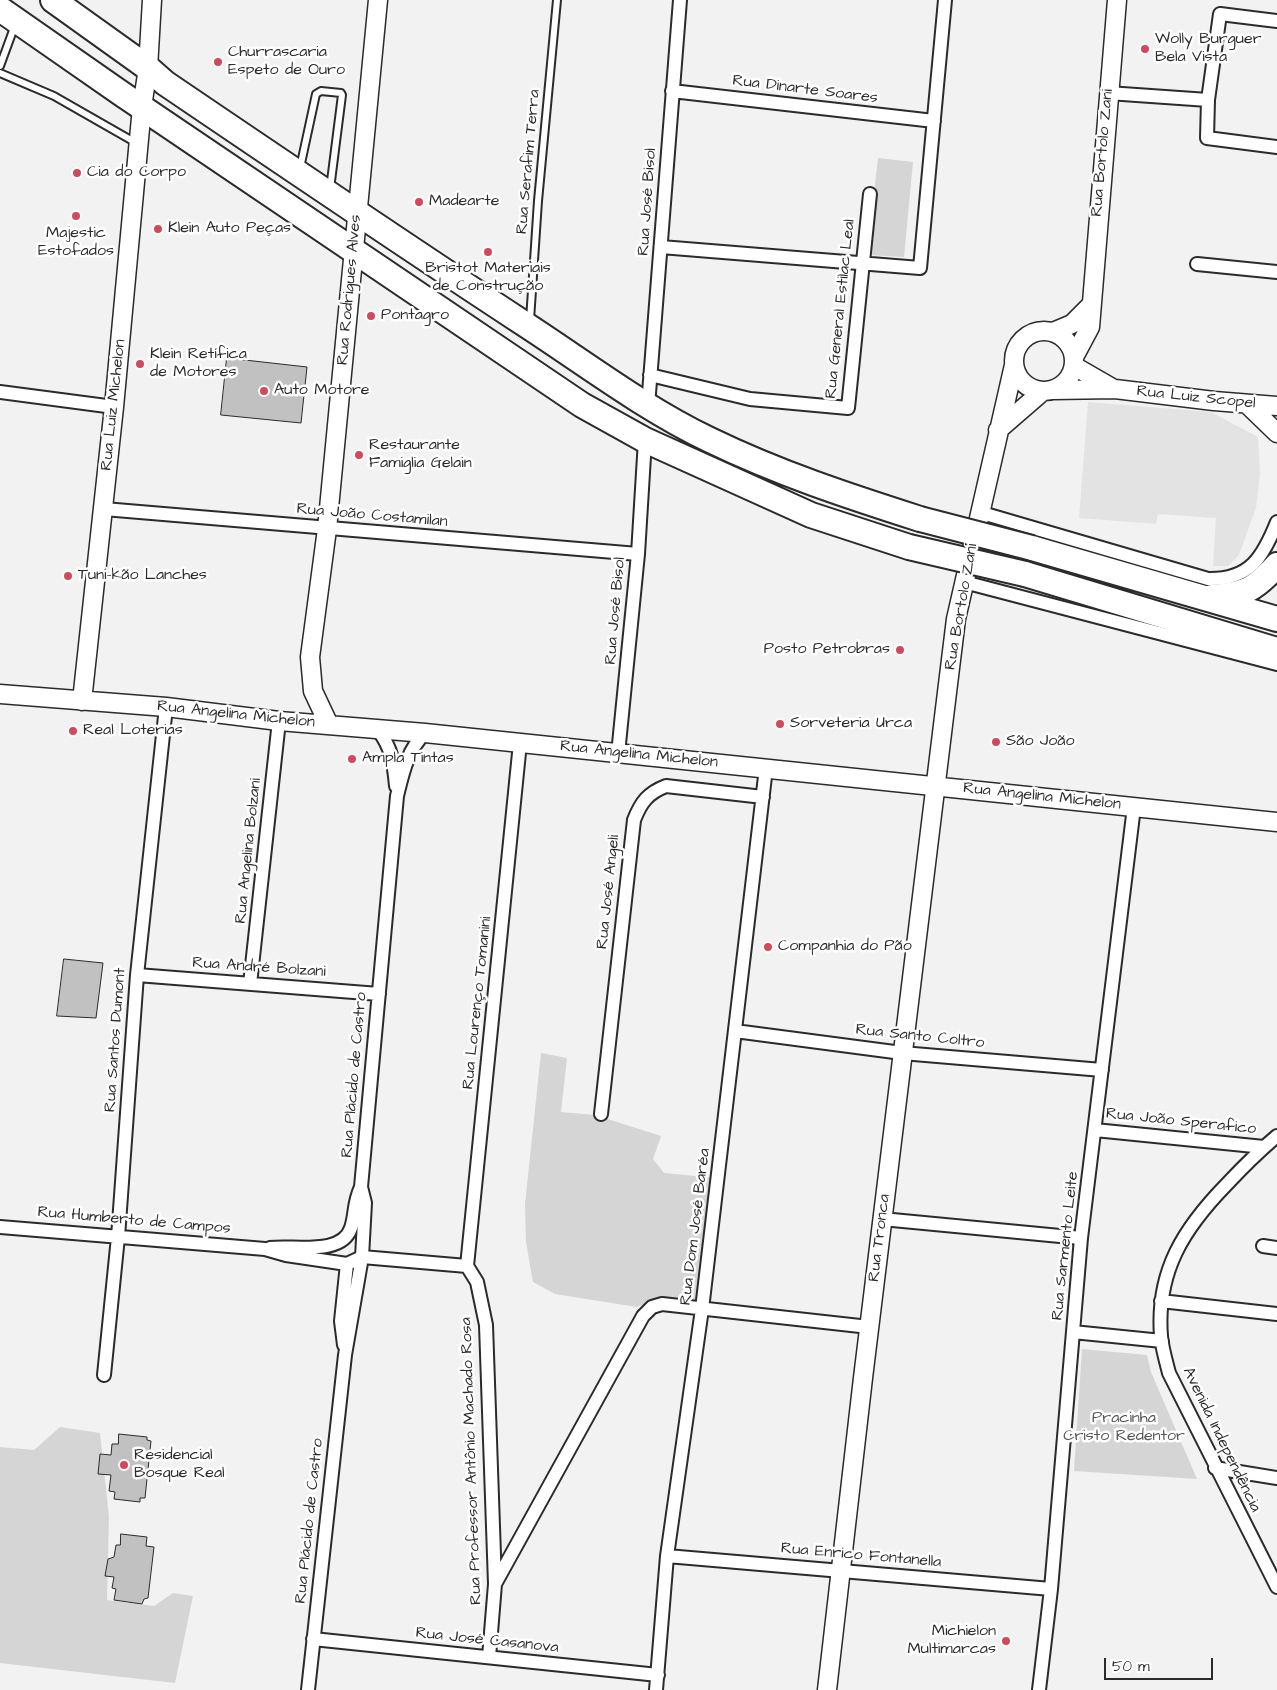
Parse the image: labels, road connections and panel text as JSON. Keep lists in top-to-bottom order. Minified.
{"streets":{"main road":["Rua Bortolo Zani","Rua Rodrigues Alves","Rua Luiz Scopel","Rua Luiz Michelon","Rua Angelina Michelon","Rua Tronca"],"street":["Rua Dinarte Soares","Rua José Bisol","Rua General Estilac Leal","Rua João Costamilan","Rua Angelina Bolzani","Rua José Angeli","Rua André Bolzani","Rua Lourenço Tomanini","Rua Santo Coltro","Rua Santos Dumont","Rua Plácido de Castro","Rua João Sperafico","Rua Humberto de Campos","Rua Dom José Baréa","Rua Sarmento Leite","Avenida Independência","Rua Professor Antônio Machado Rosa","Rua Enrico Fontanella","Rua José Casanova"],"lane":["Rua Serafim Terra"]},"crossings":[["Rua Dinarte Soares","Rua José Bisol"],["Rua Bortolo Zani","Rua Luiz Scopel"],["Rua Bortolo Zani","Rua Angelina Michelon"],["Rua Bortolo Zani","Rua Tronca"],["Rua José Bisol","Rua General Estilac Leal"],["Rua José Bisol","Rua João Costamilan"],["Rua José Bisol","Rua Angelina Michelon"],["Rua Rodrigues Alves","Rua João Costamilan"],["Rua Rodrigues Alves","Rua Angelina Michelon"],["Rua Luiz Michelon","Rua João Costamilan"],["Rua Luiz Michelon","Rua Angelina Michelon"],["Rua Angelina Michelon","Rua Angelina Bolzani"],["Rua Angelina Michelon","Rua Lourenço Tomanini"],["Rua Angelina Michelon","Rua Santos Dumont"],["Rua Angelina Michelon","Rua Plácido de Castro"],["Rua Angelina Michelon","Rua Dom José Baréa"],["Rua Angelina Michelon","Rua Tronca"],["Rua Angelina Michelon","Rua Sarmento Leite"],["Rua Angelina Bolzani","Rua André Bolzani"],["Rua José Angeli","Rua Dom José Baréa"],["Rua André Bolzani","Rua Santos Dumont"],["Rua André Bolzani","Rua Plácido de Castro"],["Rua Lourenço Tomanini","Rua Professor Antônio Machado Rosa"],["Rua Santo Coltro","Rua Dom José Baréa"],["Rua Santo Coltro","Rua Tronca"],["Rua Santo Coltro","Rua Sarmento Leite"],["Rua Santos Dumont","Rua Humberto de Campos"],["Rua Plácido de Castro","Rua Humberto de Campos"],["Rua Plácido de Castro","Rua José Casanova"],["Rua João Sperafico","Rua Sarmento Leite"],["Rua João Sperafico","Avenida Independência"],["Rua Dom José Baréa","Rua Enrico Fontanella"],["Rua Dom José Baréa","Rua José Casanova"],["Rua Tronca","Rua Enrico Fontanella"],["Rua Sarmento Leite","Rua Enrico Fontanella"],["Rua Professor Antônio Machado Rosa","Rua José Casanova"]],"parks":["Pracinha Cristo Redentor"],"places":["Wolly Burguer Bela Vista","Churrascaria Espeto de Ouro","Cia do Corpo","Madearte","Majestic Estofados","Klein Auto Peças","Bristot Materiais de Construção","Pontagro","Klein Retífica de Motores","Auto Motore","Restaurante Famiglia Gelain","Tuni-kão Lanches","Posto Petrobras","Sorveteria Urca","Real Loterias","São João","Ampla Tintas","Companhia do Pão","Residencial Bosque Real","Michielon Multimarcas"],"scale_bar":"50 m"}
